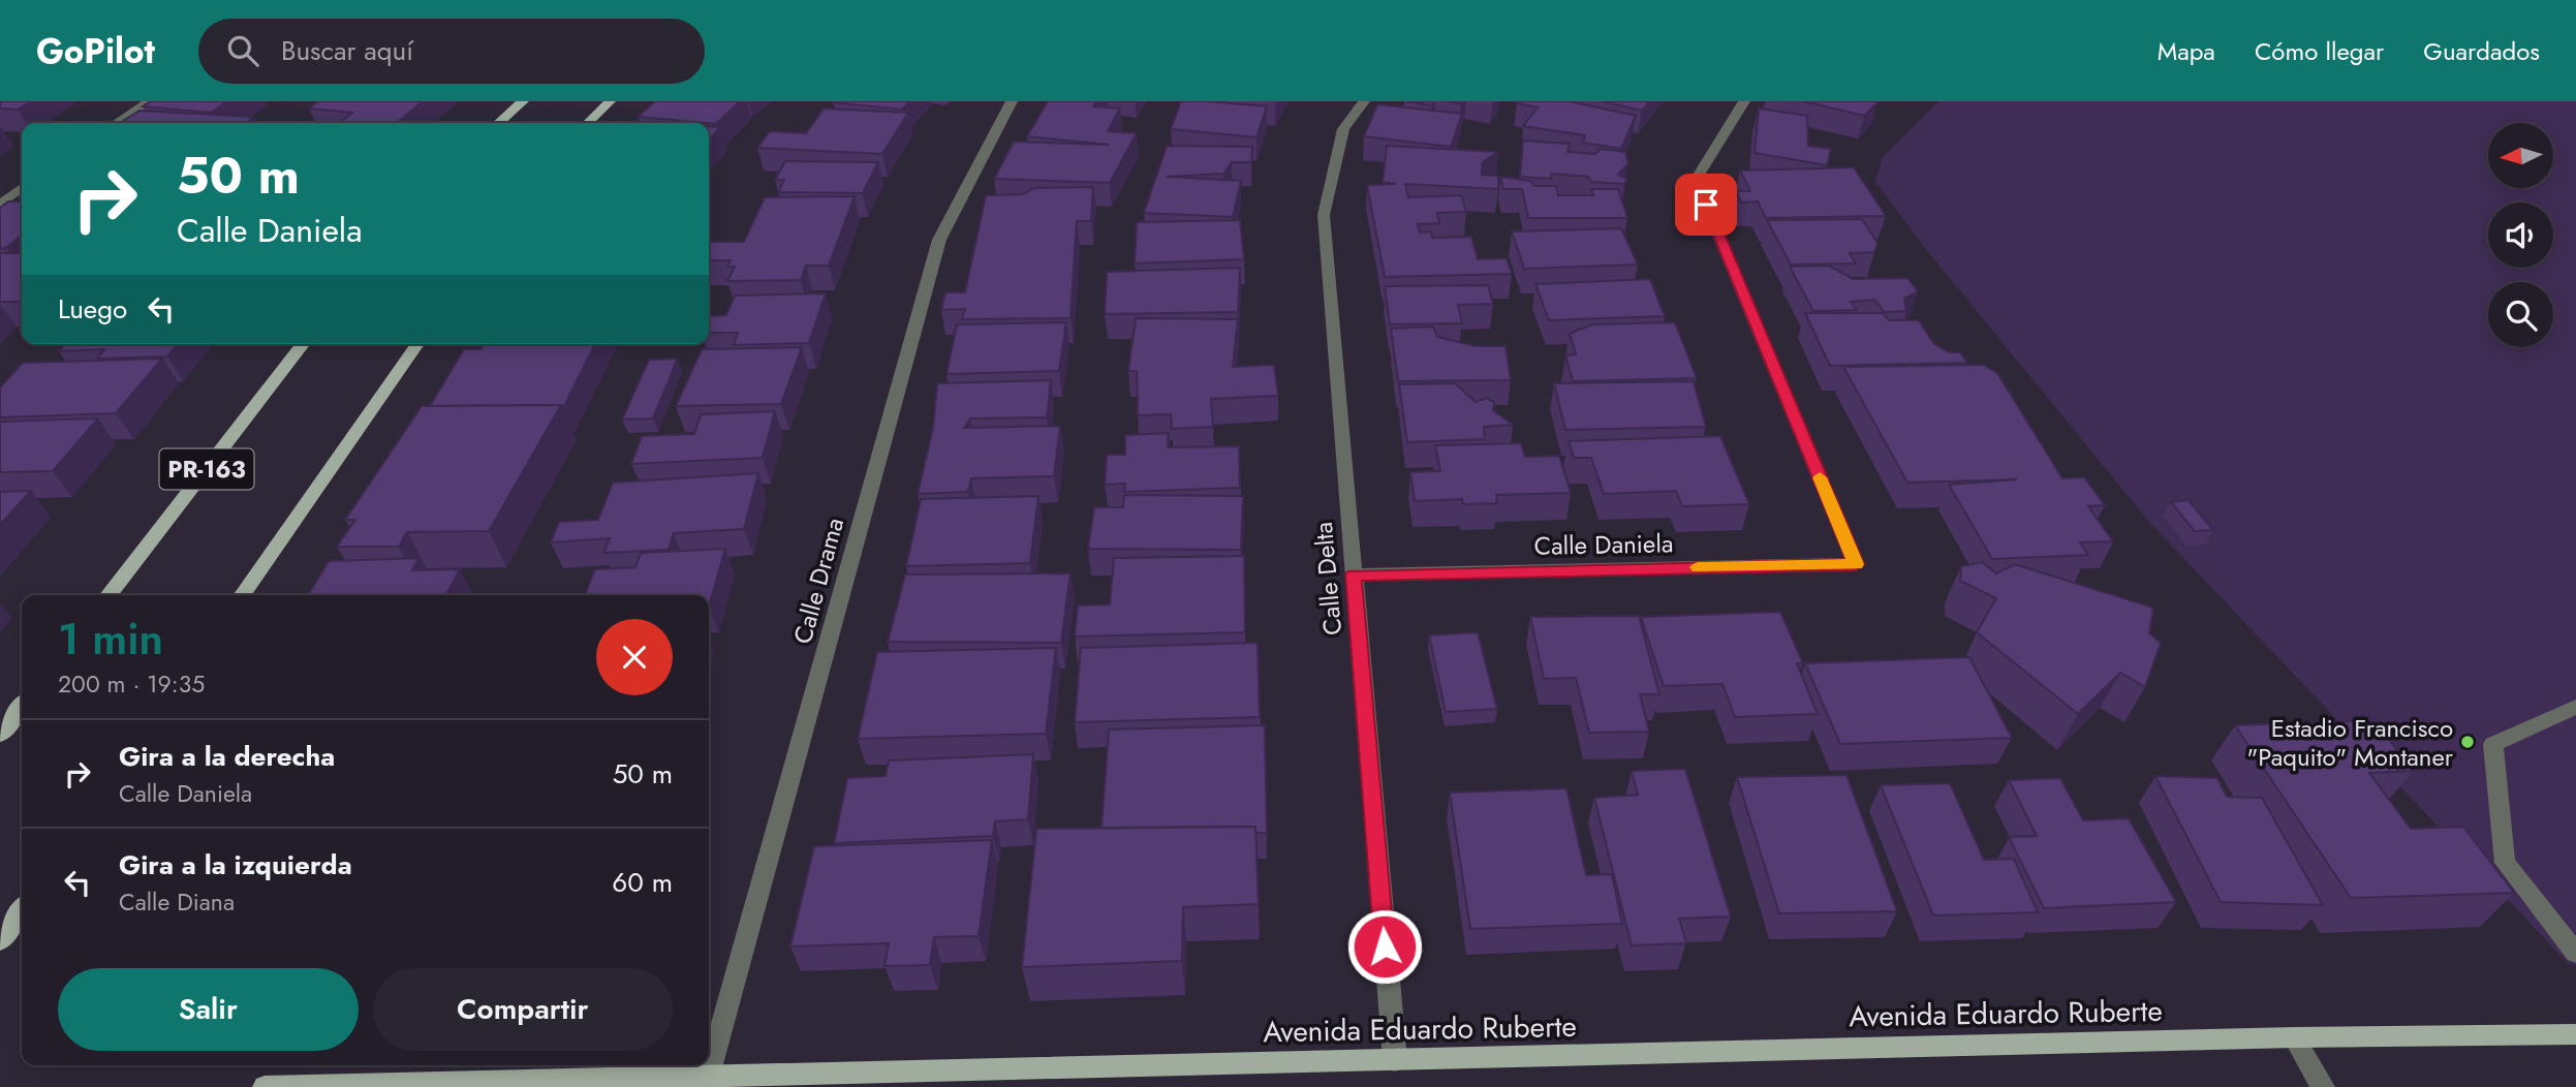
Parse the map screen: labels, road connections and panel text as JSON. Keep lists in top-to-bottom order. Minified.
{"streets":{"main road":["PR-163","Avenida Eduardo Ruberte"],"street":["Calle Daniela","Calle Delta","Calle Drama"]},"crossings":[["Calle Daniela","Calle Delta"],["Calle Delta","Avenida Eduardo Ruberte"],["Calle Drama","Avenida Eduardo Ruberte"]],"places":["Estadio Francisco \"Paquito\" Montaner"],"north":"left","page":{"header":"GoPilot","search":"Buscar aquí","nav":["Mapa","Cómo llegar","Guardados"],"turn":["50 m","Calle Daniela"],"then":"Luego","heading":["1 min","200 m · 19:35"],"list":[{"name":"Gira a la derecha","note":"Calle Daniela","value":"50 m"},{"name":"Gira a la izquierda","note":"Calle Diana","value":"60 m"}],"buttons":["Salir","Compartir"]}}
